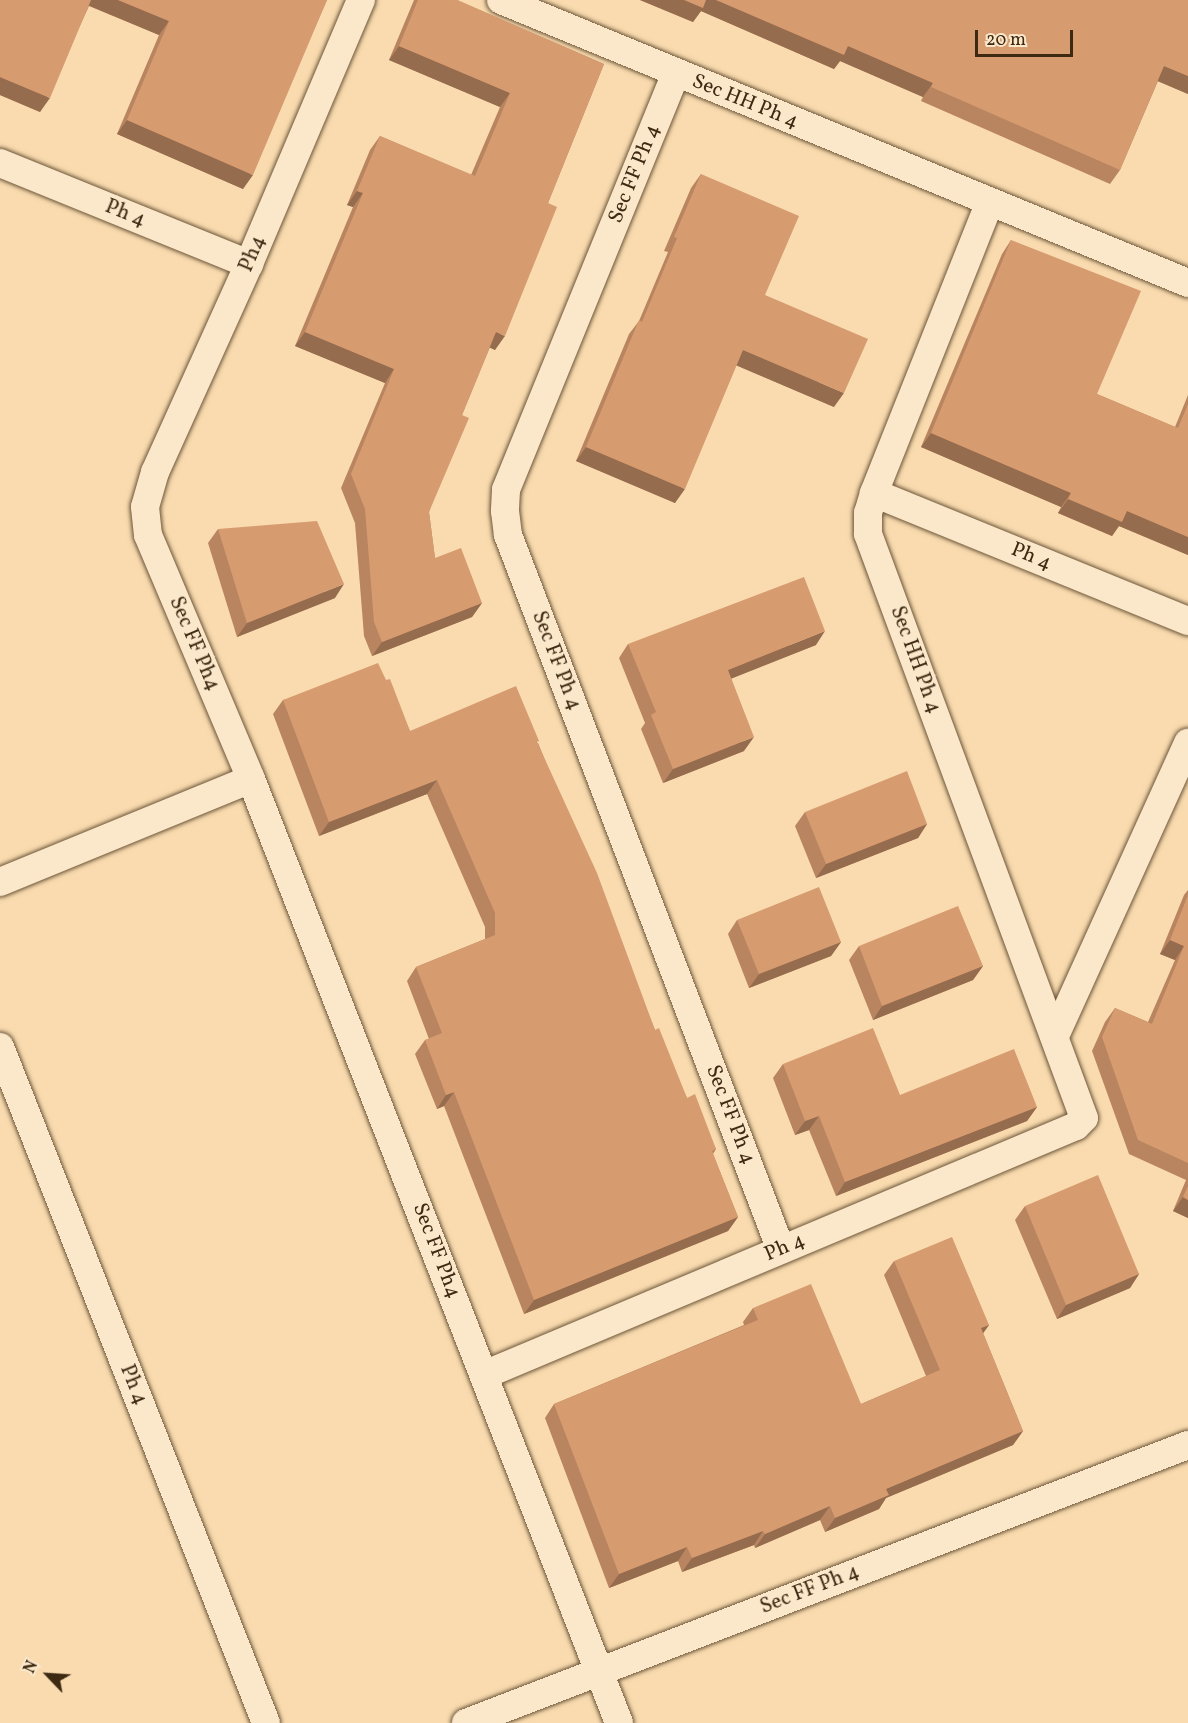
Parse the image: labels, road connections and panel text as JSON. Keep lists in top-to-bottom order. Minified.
{"streets":{"street":["Sec HH Ph 4","Sec FF Ph 4","Ph 4","Ph4","Sec FF Ph4"]},"crossings":[["Sec HH Ph 4","Sec FF Ph 4"],["Sec HH Ph 4","Ph 4"],["Sec FF Ph 4","Ph 4"],["Sec FF Ph 4","Sec FF Ph4"],["Ph 4","Ph4"],["Ph 4","Sec FF Ph4"],["Ph4","Sec FF Ph4"]],"scale_bar":"20 m","north":"top left"}
